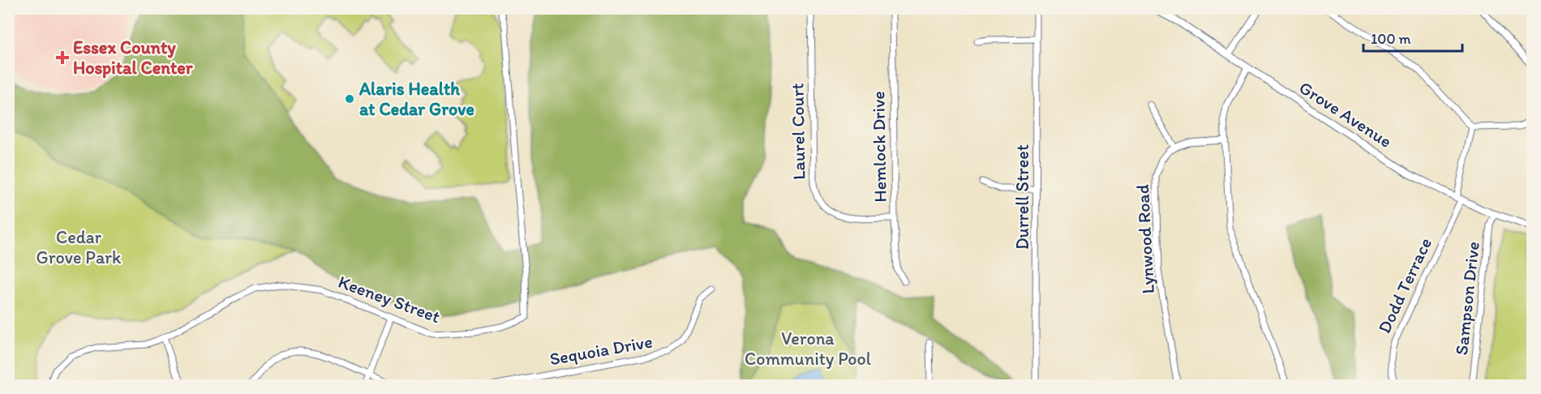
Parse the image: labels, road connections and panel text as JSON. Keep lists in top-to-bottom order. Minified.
{"streets":{"street":["Grove Avenue","Laurel Court","Hemlock Drive","Durrell Street","Lynwood Road","Dodd Terrace","Sampson Drive","Keeney Street","Sequoia Drive"]},"crossings":[["Grove Avenue","Dodd Terrace"],["Grove Avenue","Sampson Drive"],["Laurel Court","Hemlock Drive"]],"parks":["Cedar Grove Park","Verona Community Pool"],"places":{"health":["Essex County Hospital Center"],"other":["Alaris Health at Cedar Grove"]},"scale_bar":"100 m"}
